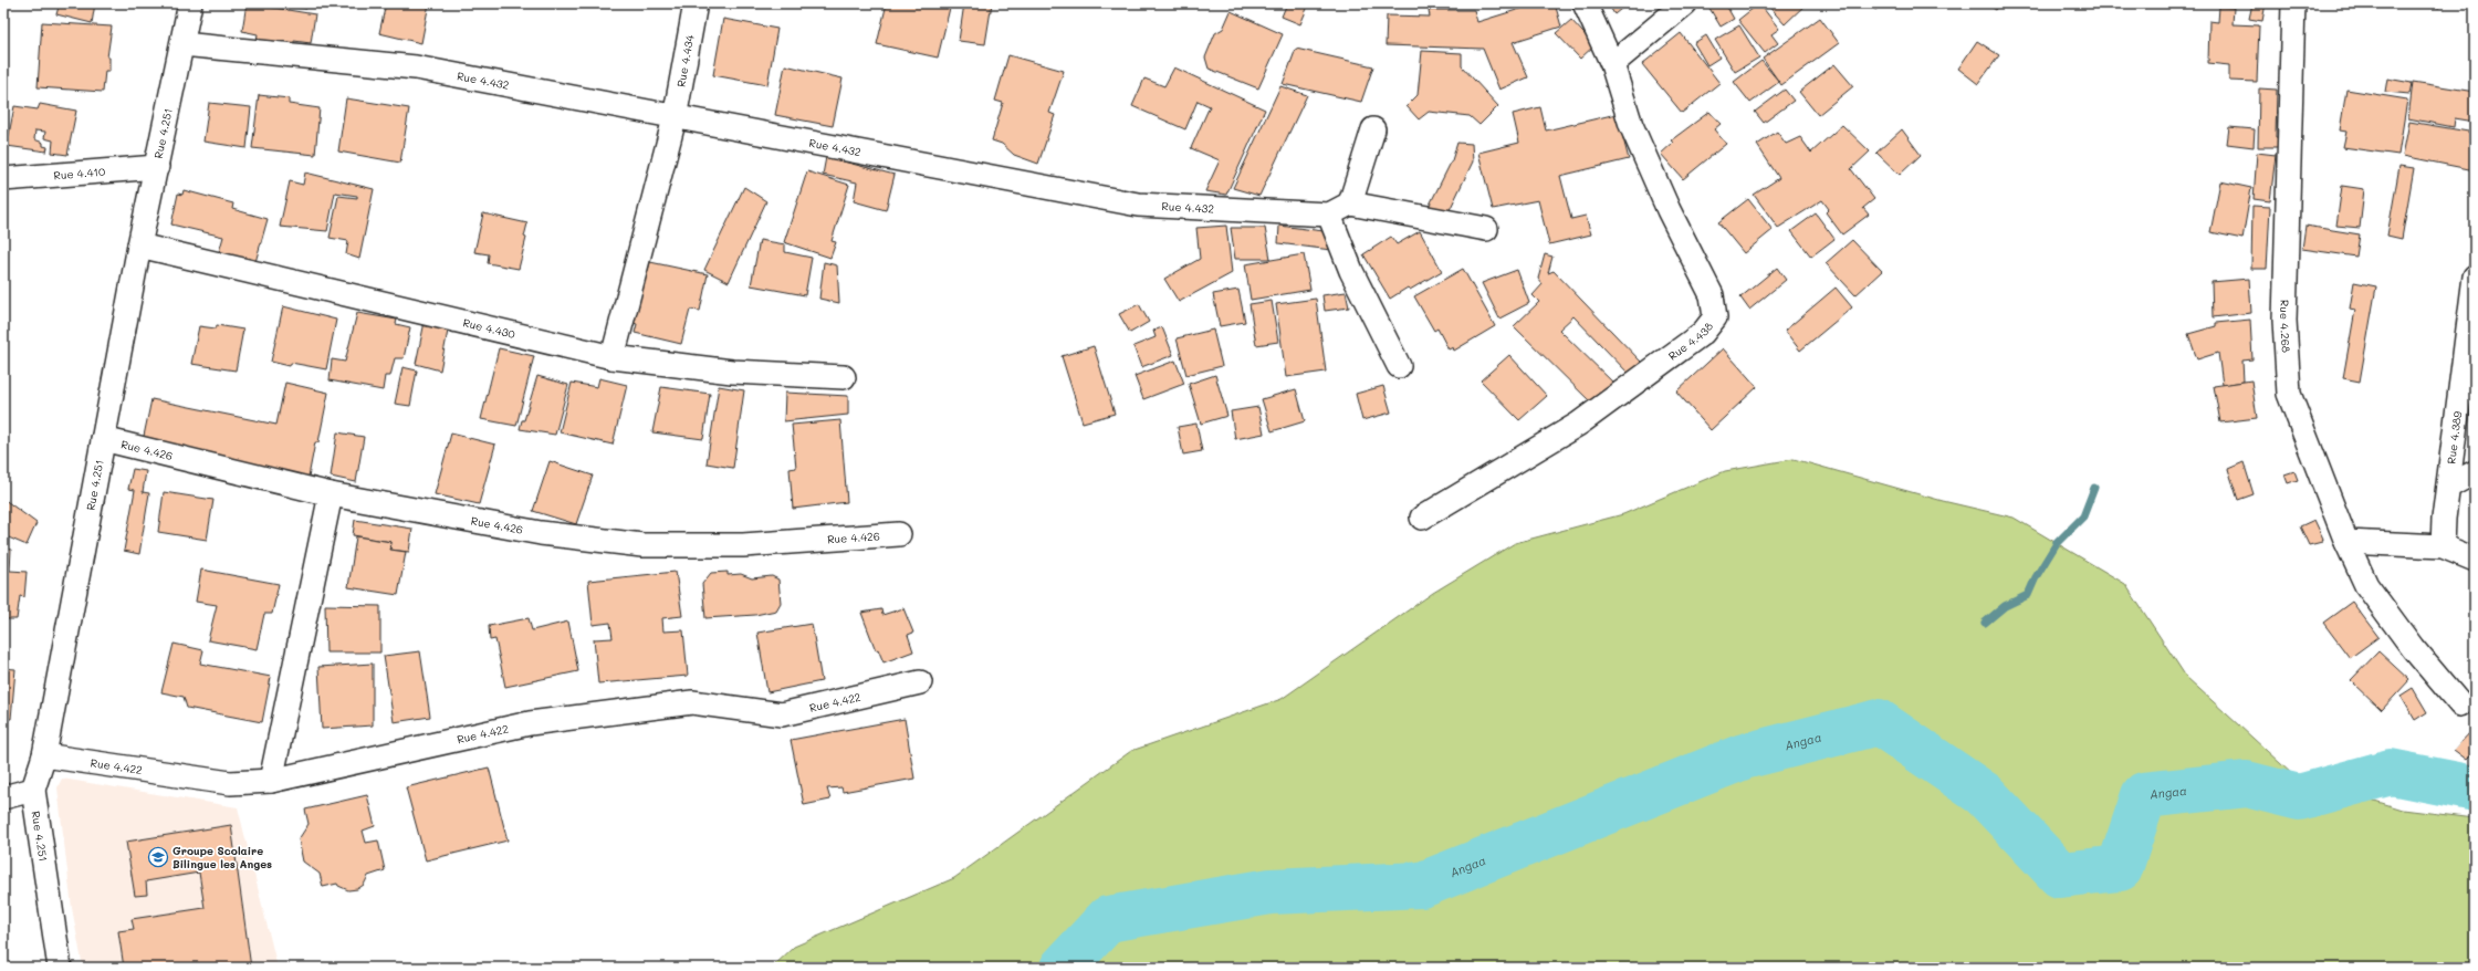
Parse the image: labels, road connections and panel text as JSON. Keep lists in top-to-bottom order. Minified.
{"streets":{"street":["Rue 4.434","Rue 4.432","Rue 4.251","Rue 4.410","Rue 4.268","Rue 4.430","Rue 4.438","Rue 4.389","Rue 4.426","Rue 4.422"]},"crossings":[["Rue 4.434","Rue 4.432"],["Rue 4.434","Rue 4.430"],["Rue 4.432","Rue 4.251"],["Rue 4.251","Rue 4.410"],["Rue 4.251","Rue 4.430"],["Rue 4.251","Rue 4.426"],["Rue 4.251","Rue 4.422"]],"water":["Angaa"],"places":{"school or university":["Groupe Scolaire Bilingue les Anges"]}}
